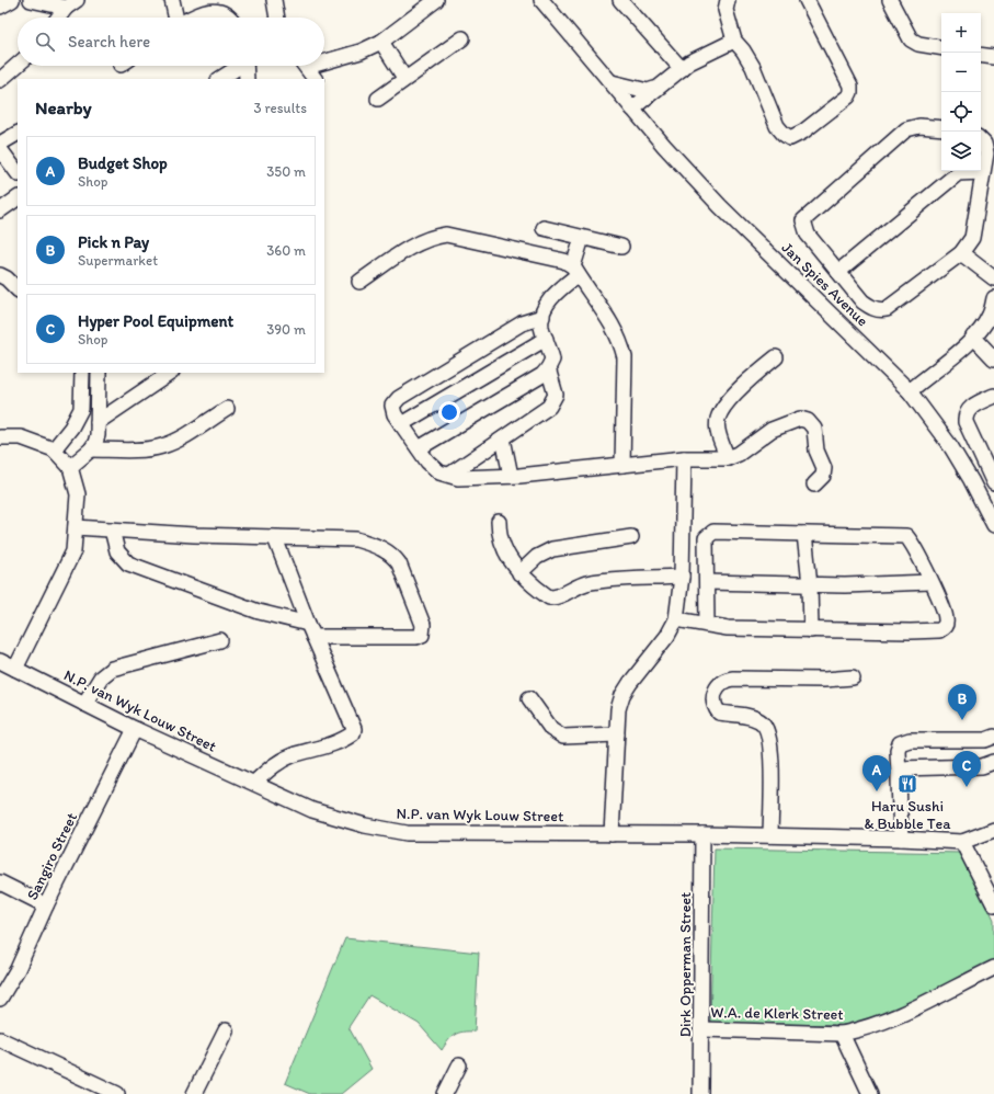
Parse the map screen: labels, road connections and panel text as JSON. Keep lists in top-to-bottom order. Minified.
{"streets":{"street":["Jan Spies Avenue","N.P. van Wyk Louw Street","Sangiro Street","Dirk Opperman Street","W.A. de Klerk Street"]},"crossings":[["N.P. van Wyk Louw Street","Sangiro Street"],["N.P. van Wyk Louw Street","Dirk Opperman Street"],["Dirk Opperman Street","W.A. de Klerk Street"]],"places":{"restaurant":["Haru Sushi & Bubble Tea"]},"page":{"map_buttons":["+","−"],"search":"Search here","heading":["Nearby","3 results"],"list":[{"mark":"A","name":"Budget Shop","note":"Shop","value":"350 m"},{"mark":"B","name":"Pick n Pay","note":"Supermarket","value":"360 m"},{"mark":"C","name":"Hyper Pool Equipment","note":"Shop","value":"390 m"}],"pins":["B","C","A"]}}
